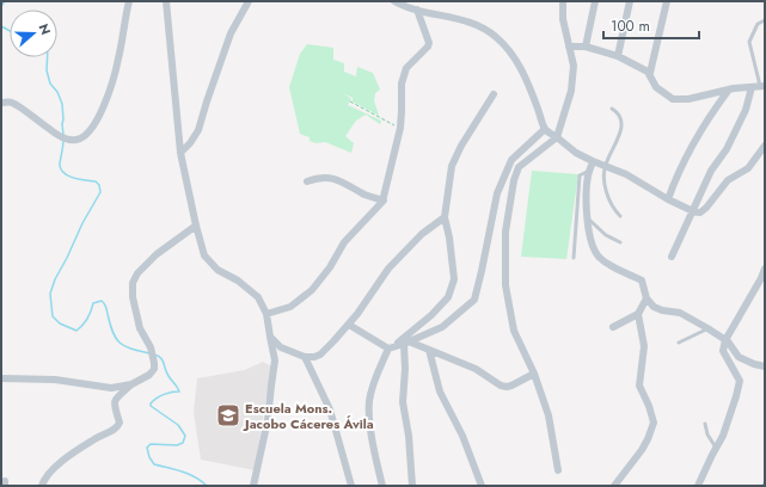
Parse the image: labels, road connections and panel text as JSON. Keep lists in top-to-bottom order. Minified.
{"places":{"school or university":["Escuela Mons. Jacobo Cáceres Ávila"]},"scale_bar":"100 m","north":"right"}
